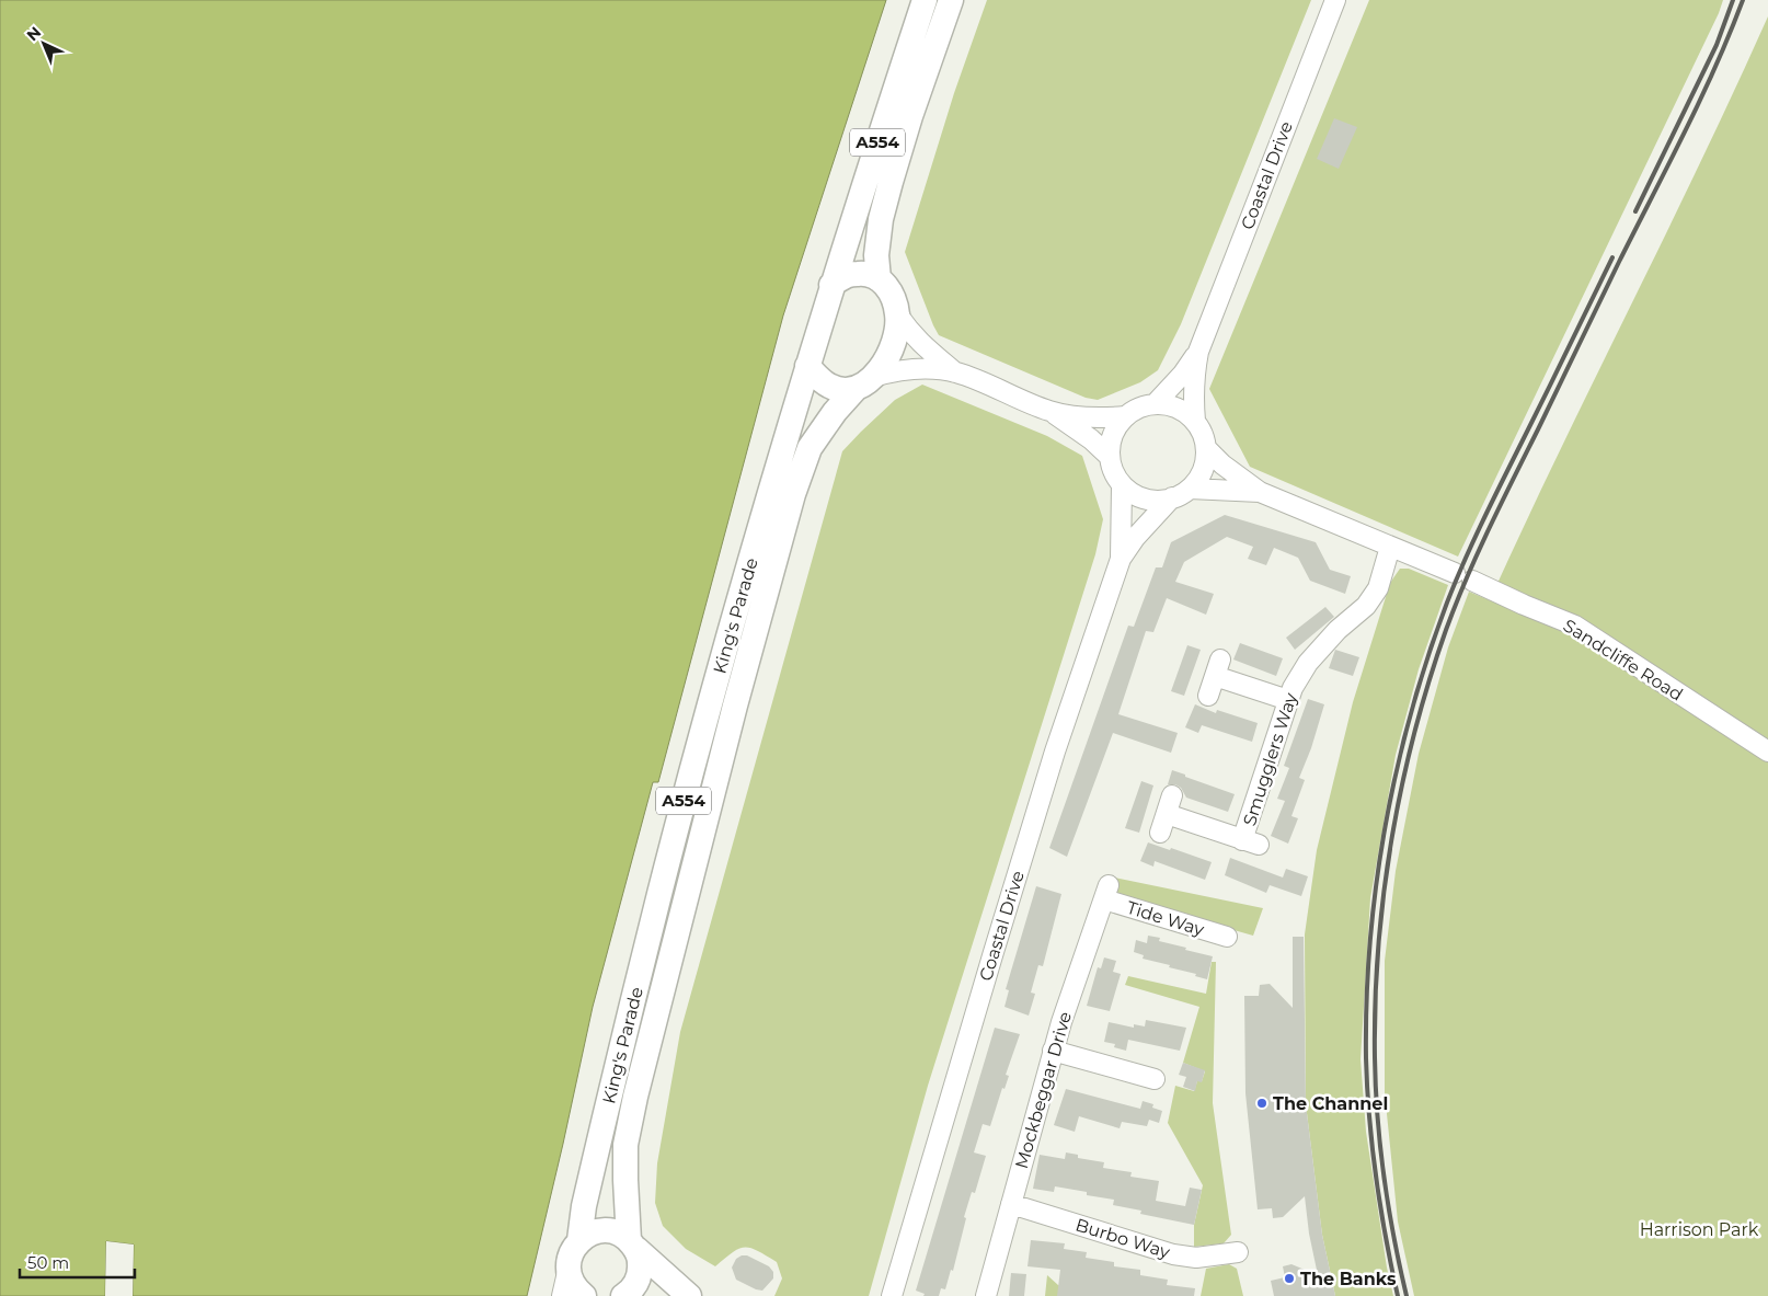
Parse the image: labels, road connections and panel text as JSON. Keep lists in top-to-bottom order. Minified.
{"streets":{"main road":["A554","King's Parade"],"street":["Coastal Drive","Sandcliffe Road","Smugglers Way","Tide Way","Mockbeggar Drive","Burbo Way"]},"crossings":[["A554","King's Parade"],["Tide Way","Mockbeggar Drive"],["Mockbeggar Drive","Burbo Way"]],"parks":["Harrison Park"],"places":["The Channel","The Banks"],"scale_bar":"50 m","north":"top left"}
